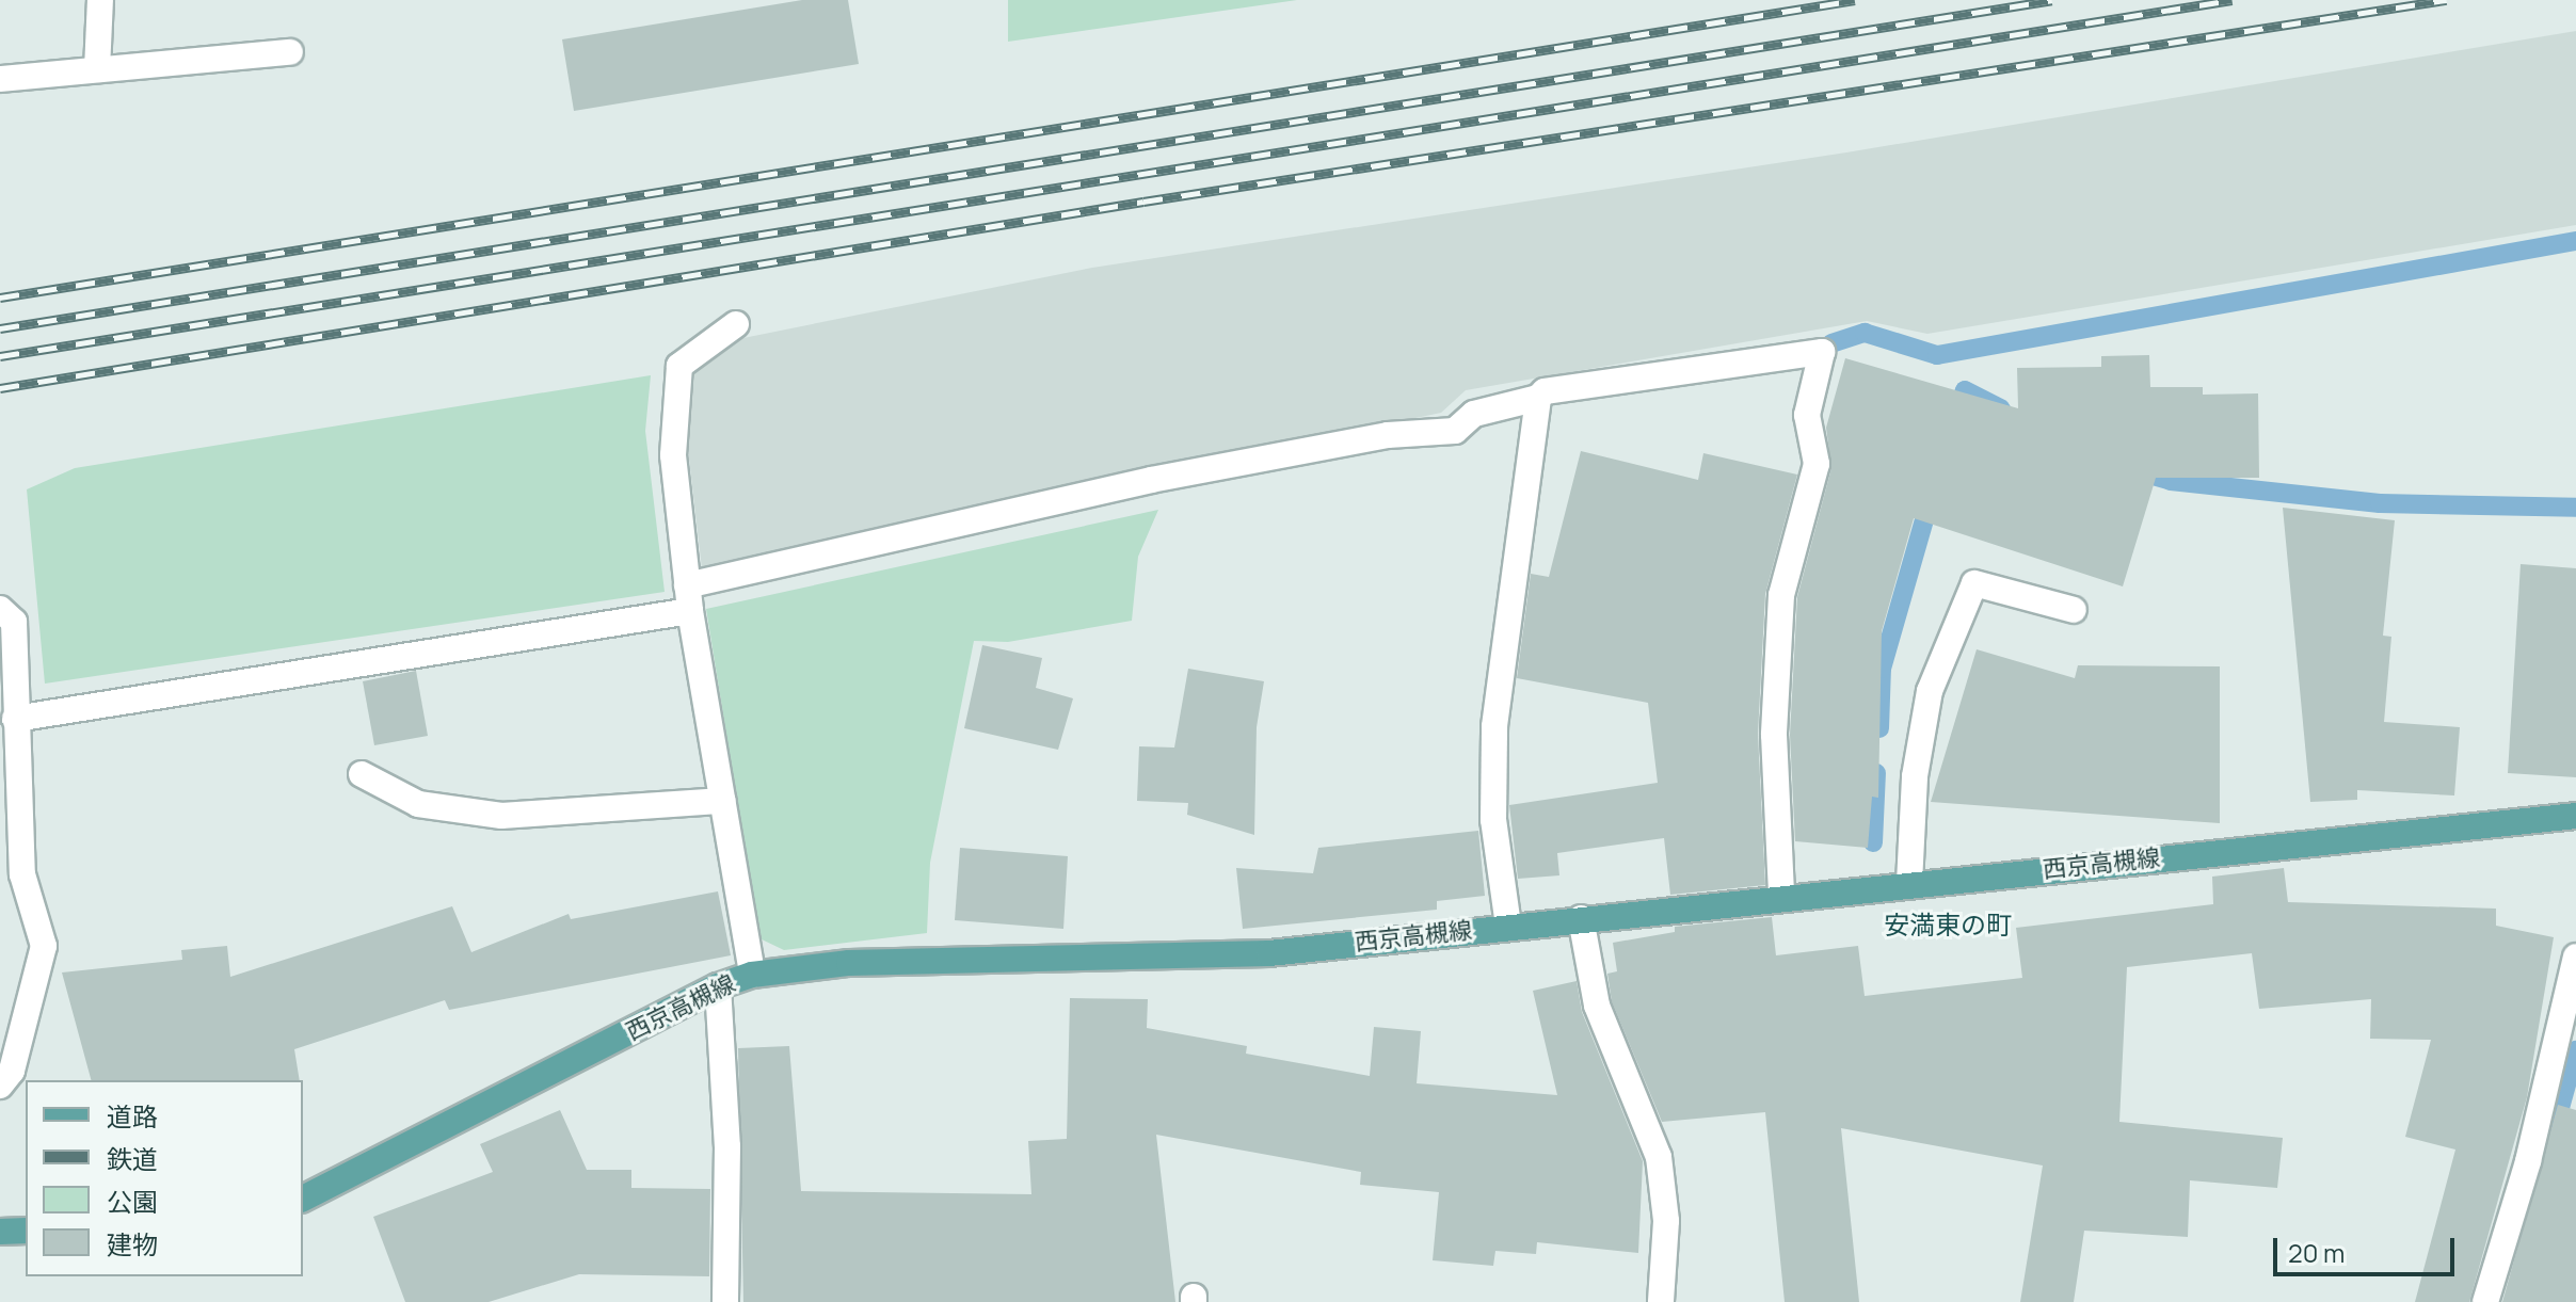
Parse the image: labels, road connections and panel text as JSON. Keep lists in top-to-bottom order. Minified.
{"streets":{"main road":["西京高槻線"]},"districts":["安満東の町"],"legend":["道路","鉄道","公園","建物"],"scale_bar":"20 m"}
